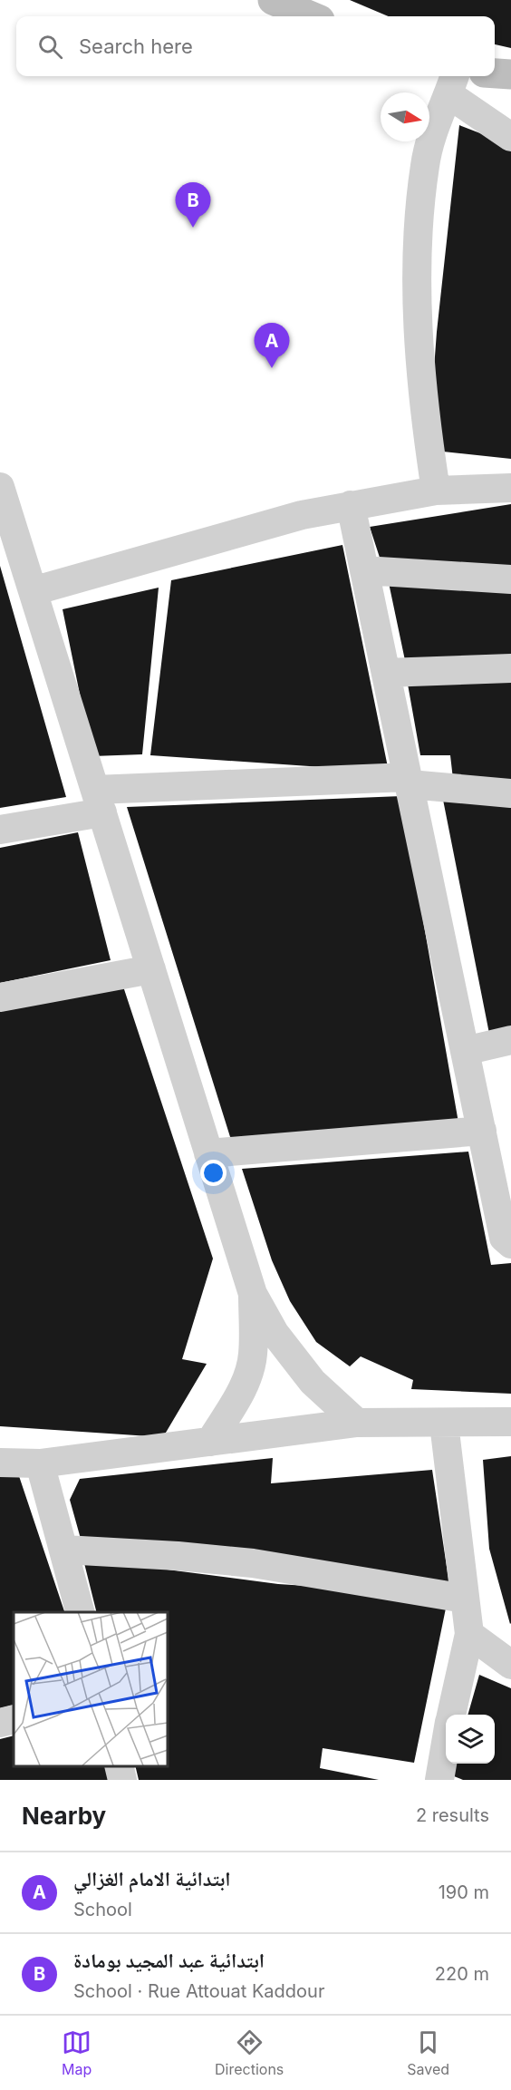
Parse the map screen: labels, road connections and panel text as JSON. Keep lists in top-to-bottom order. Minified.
{"north":"right","page":{"search":"Search here","pins":["B","A"],"heading":["Nearby","2 results"],"list":[{"mark":"A","name":"ابتدائية الامام الغزالي","note":"School","value":"190 m"},{"mark":"B","name":"ابتدائية عبد المجيد بومادة","note":"School · Rue Attouat Kaddour","value":"220 m"}],"nav":["Map","Directions","Saved"]}}
